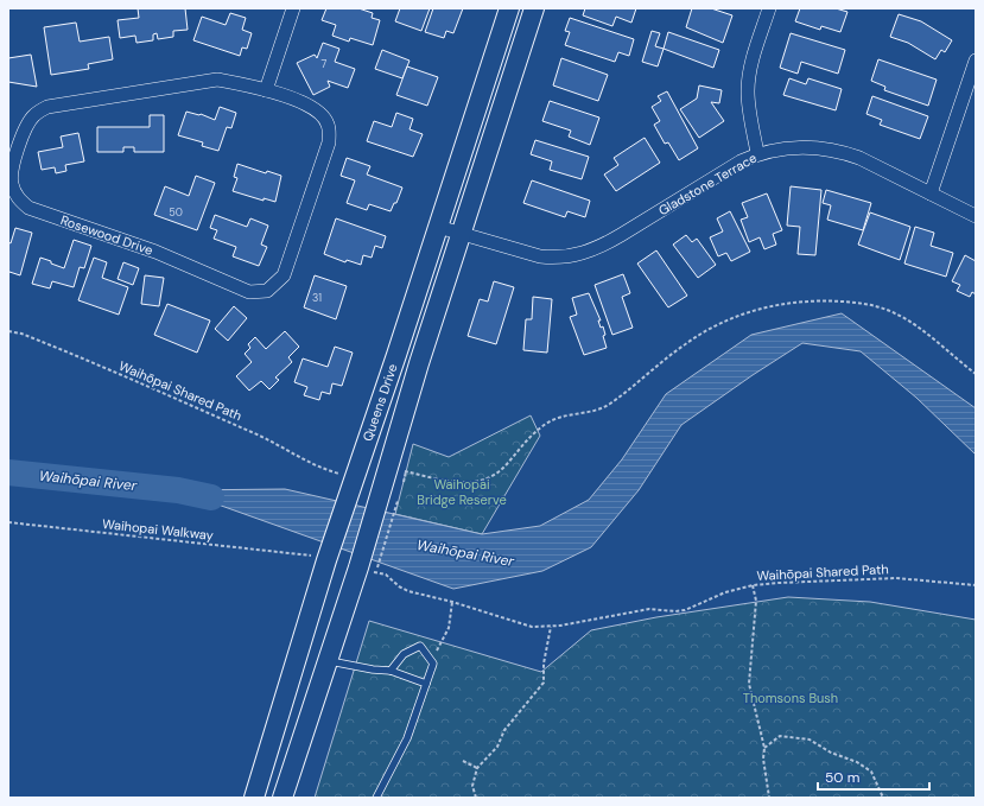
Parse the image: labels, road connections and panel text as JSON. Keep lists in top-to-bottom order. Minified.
{"streets":{"main road":["Queens Drive"],"street":["Gladstone Terrace","Rosewood Drive"],"path":["Waihōpai Shared Path","Waihopai Walkway"]},"crossings":[["Gladstone Terrace","Queens Drive"],["Waihōpai Shared Path","Queens Drive"]],"water":["Waihōpai River"],"parks":["Waihopai Bridge Reserve","Thomsons Bush"],"house_numbers":["7","50","31"],"scale_bar":"50 m"}
